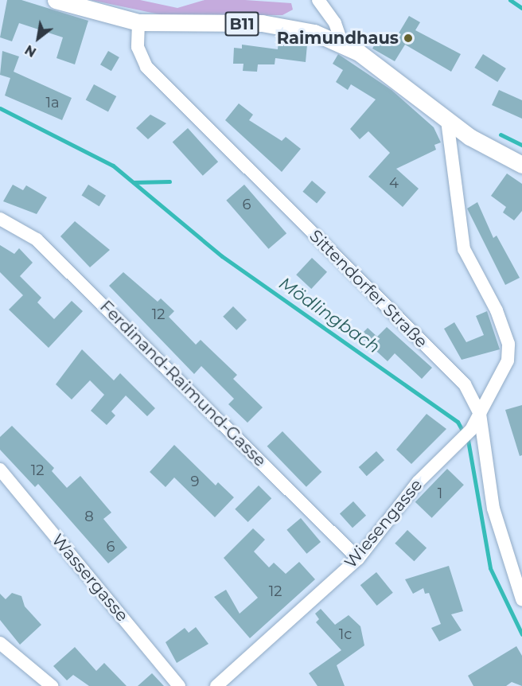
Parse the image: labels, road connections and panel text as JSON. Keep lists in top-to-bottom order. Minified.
{"streets":{"main road":["B11"],"street":["Sittendorfer Straße","Ferdinand-Raimund-Gasse","Wiesengasse","Wassergasse"]},"crossings":[["B11","Sittendorfer Straße"],["B11","Wiesengasse"],["Sittendorfer Straße","Wiesengasse"],["Ferdinand-Raimund-Gasse","Wiesengasse"]],"water":["Mödlingbach"],"places":["Raimundhaus"],"house_numbers":["1a","4","6","12","12","9","1","8","6","12","1c"],"north":"bottom left"}
